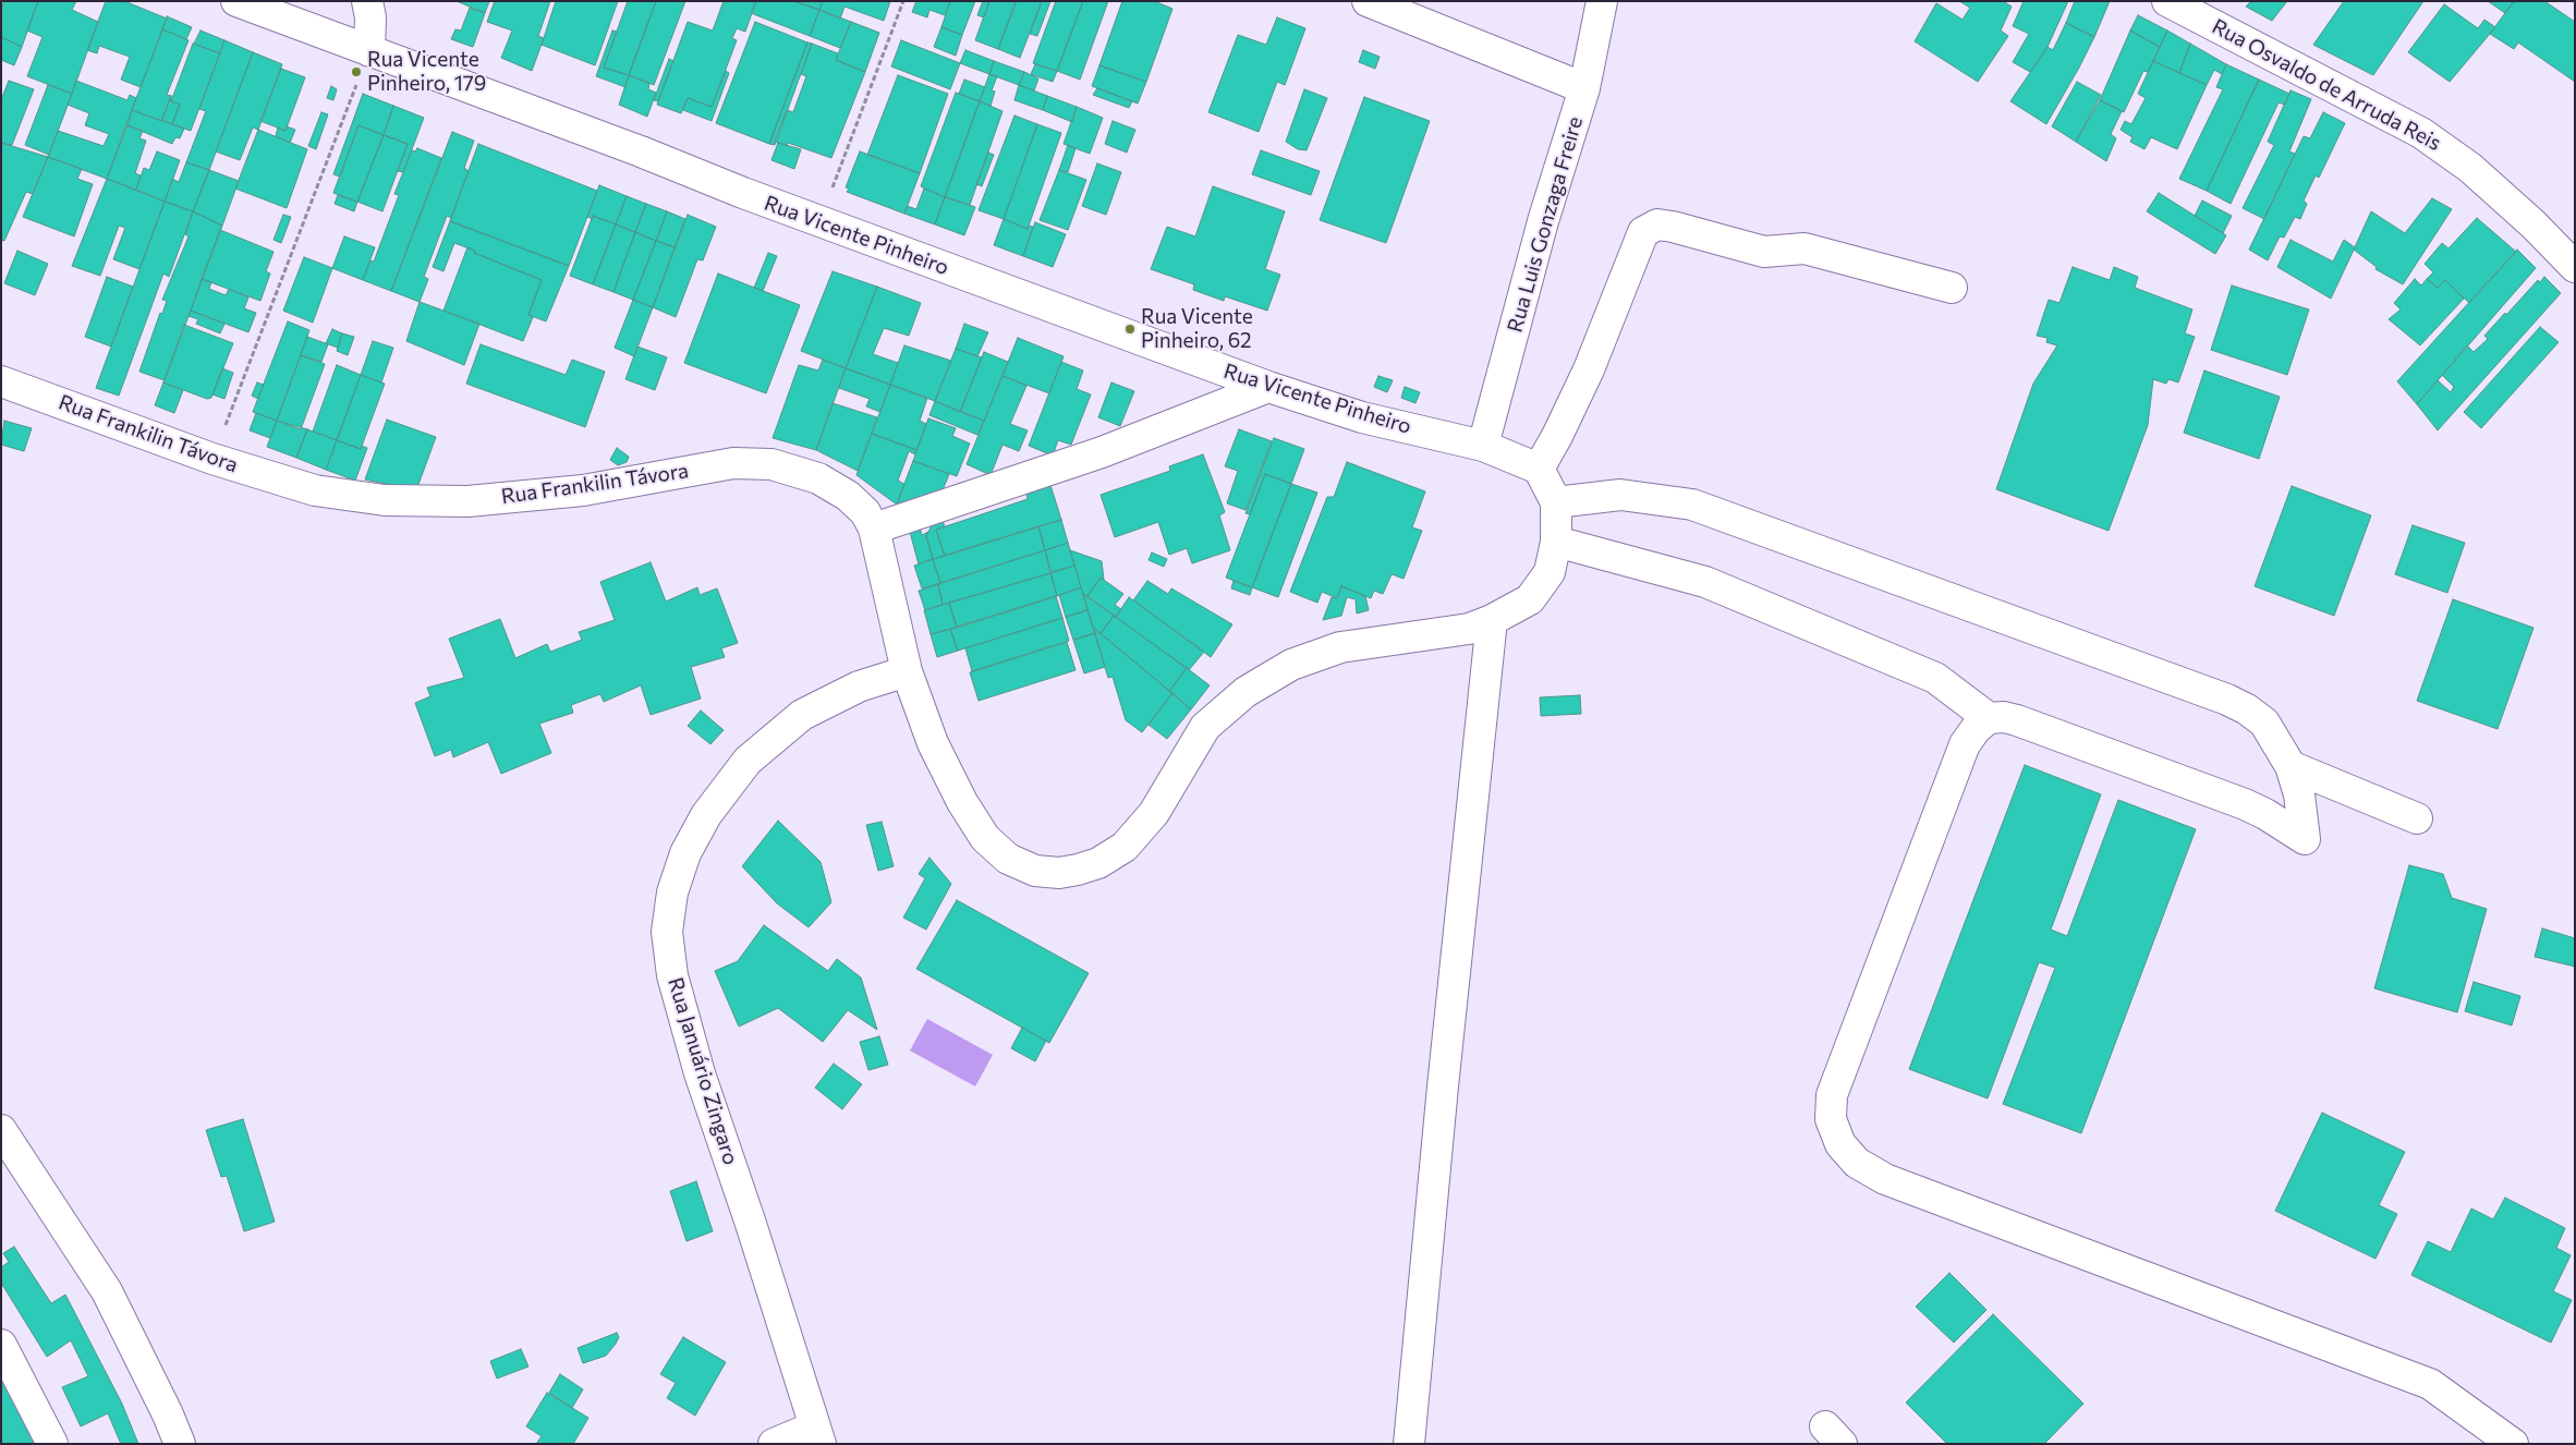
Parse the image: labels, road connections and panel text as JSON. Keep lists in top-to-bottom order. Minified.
{"streets":{"street":["Rua Osvaldo de Arruda Reis","Rua Luis Gonzaga Freire","Rua Vicente Pinheiro","Rua Frankilin Távora","Rua Januário Zingaro"]},"crossings":[["Rua Luis Gonzaga Freire","Rua Vicente Pinheiro"],["Rua Frankilin Távora","Rua Januário Zingaro"]],"places":["Rua Vicente Pinheiro, 179","Rua Vicente Pinheiro, 62"]}
